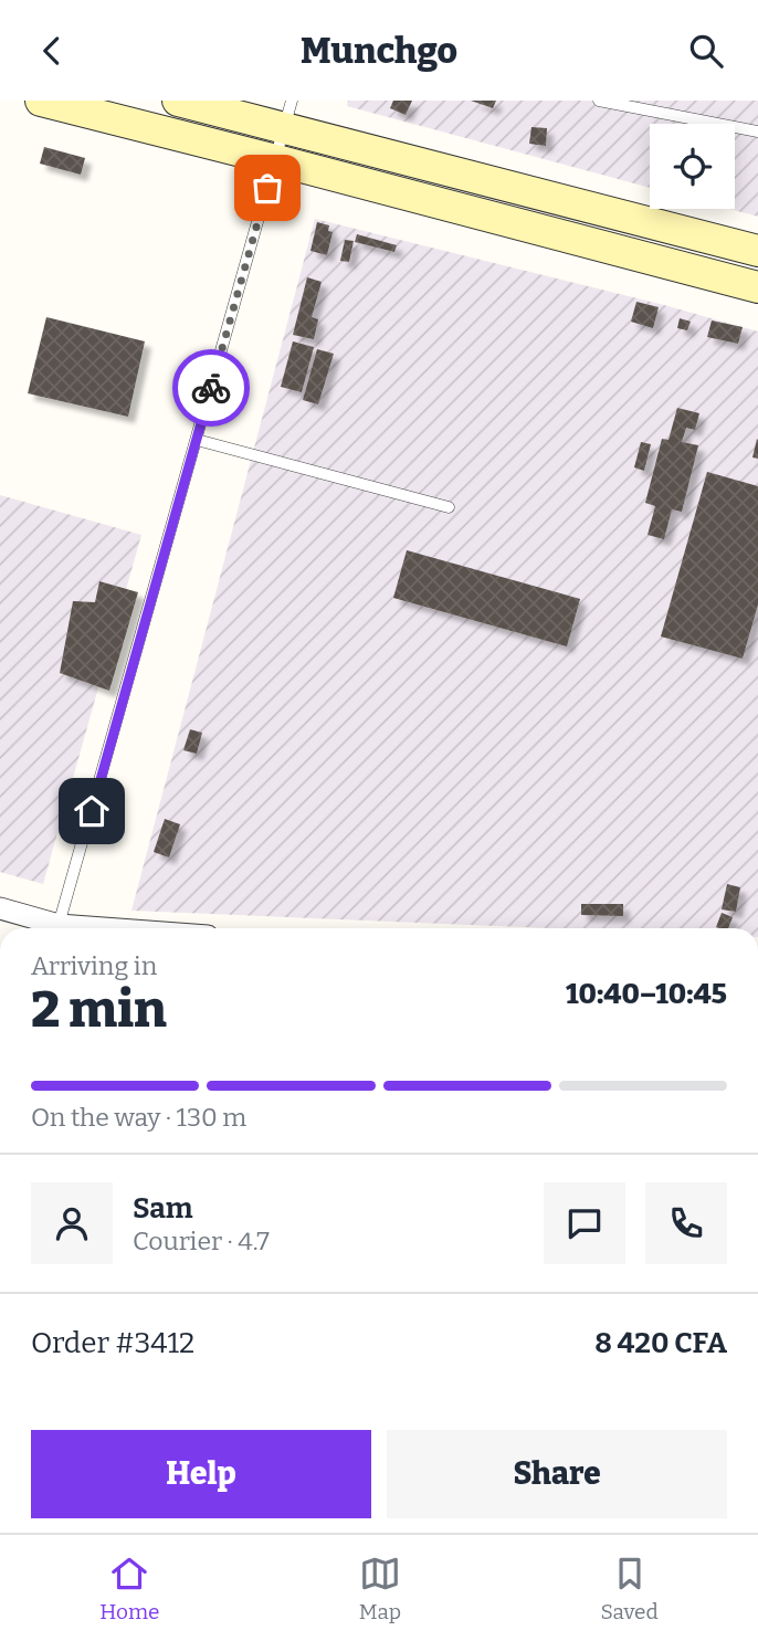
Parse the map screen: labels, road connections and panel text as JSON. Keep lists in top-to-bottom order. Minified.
{"page":{"header":"Munchgo","heading":["2 min","Arriving in","10:40–10:45"],"panel":["Sam","Courier · 4.7","Order #3412","8 420 CFA"],"bar":"On the way · 130 m","buttons":["Help","Share"],"tabs":["Home","Map","Saved"]}}
